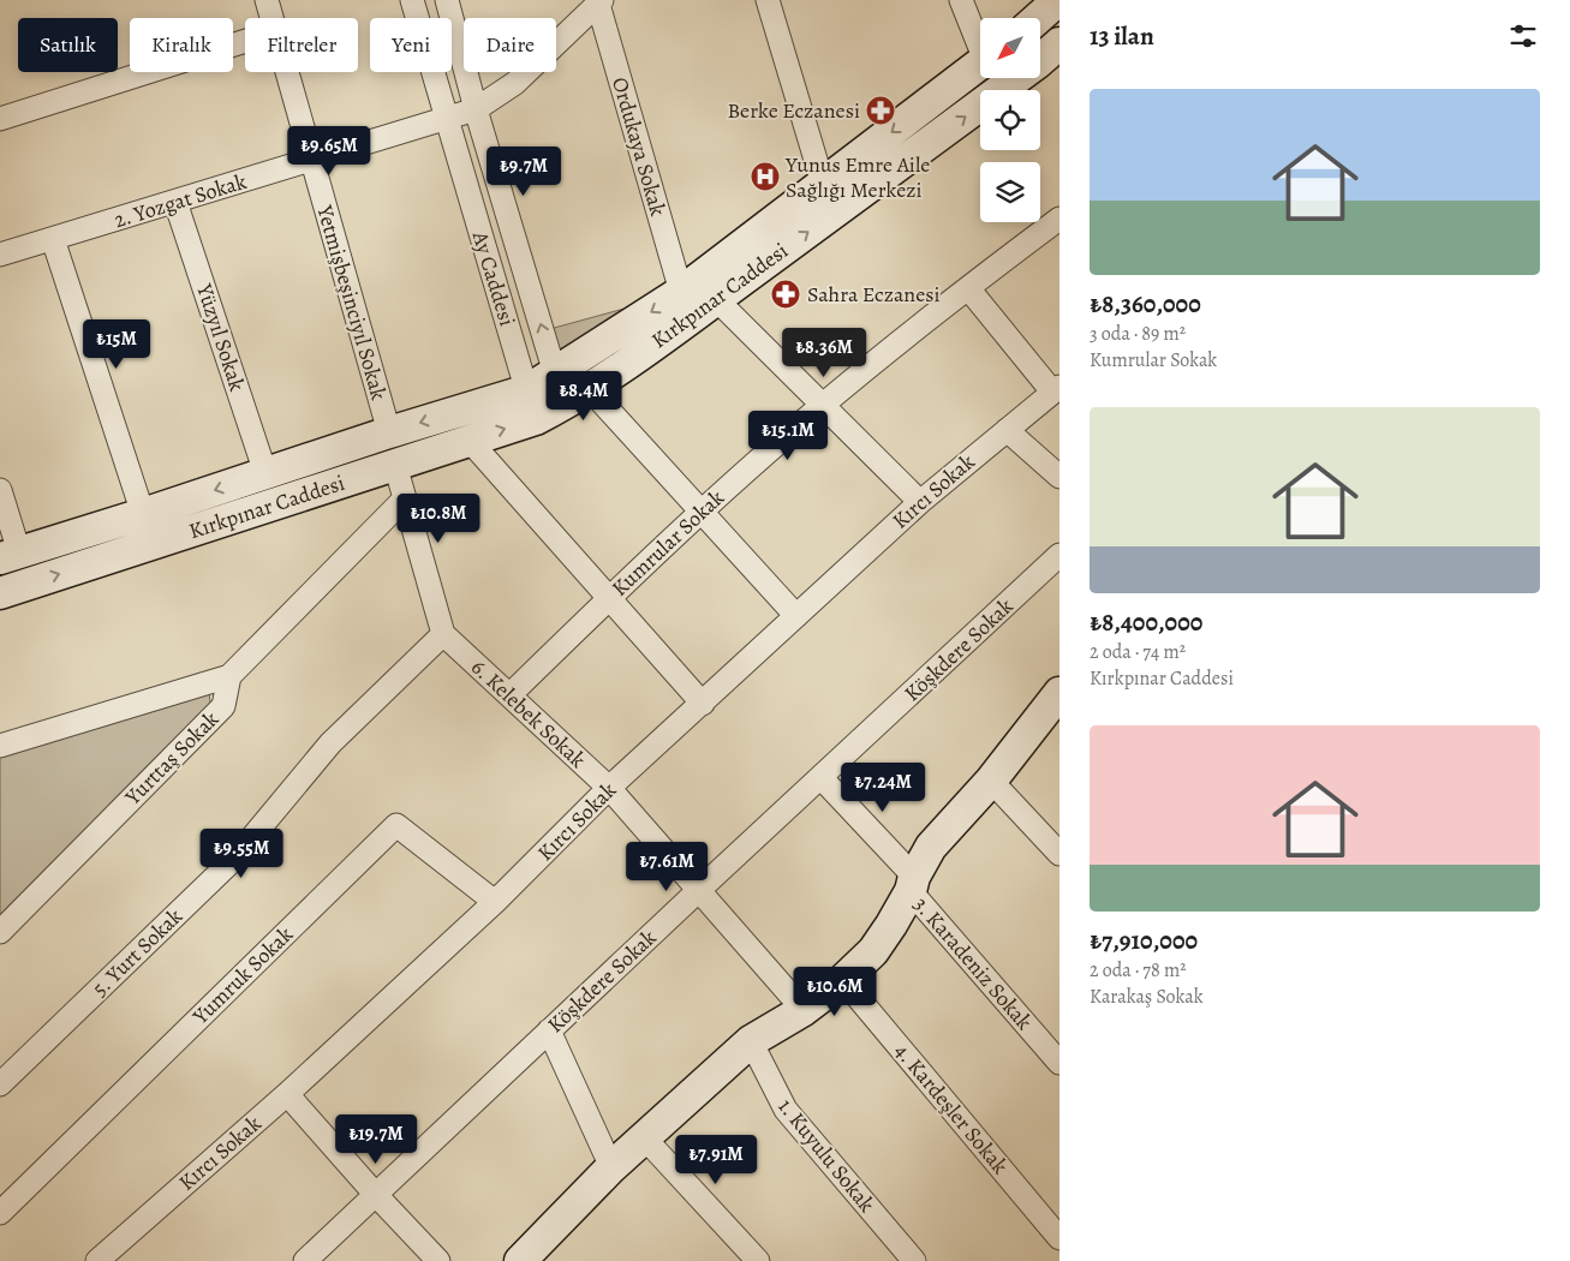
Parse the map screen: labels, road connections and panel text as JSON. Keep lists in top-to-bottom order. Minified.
{"streets":{"main road":["Kırkpınar Caddesi"],"street":["Ordukaya Sokak","2. Yozgat Sokak","Ay Caddesi","Yetmişbeşinciyıl Sokak","Yüzyıl Sokak","Kırcı Sokak","Kumrular Sokak","Köşkdere Sokak","6. Kelebek Sokak","Yurttaş Sokak","5. Yurt Sokak","3. Karadeniz Sokak","Yumruk Sokak","4. Kardeşler Sokak","1. Kuyulu Sokak"]},"crossings":[["Ordukaya Sokak","2. Yozgat Sokak"],["Ordukaya Sokak","Kırkpınar Caddesi"],["2. Yozgat Sokak","Ay Caddesi"],["2. Yozgat Sokak","Yetmişbeşinciyıl Sokak"],["2. Yozgat Sokak","Yüzyıl Sokak"],["Ay Caddesi","Kırkpınar Caddesi"],["Kırkpınar Caddesi","Yetmişbeşinciyıl Sokak"],["Kırkpınar Caddesi","Yüzyıl Sokak"],["Kırcı Sokak","6. Kelebek Sokak"],["Kırcı Sokak","Yumruk Sokak"],["Kumrular Sokak","6. Kelebek Sokak"],["Köşkdere Sokak","6. Kelebek Sokak"],["Köşkdere Sokak","3. Karadeniz Sokak"],["6. Kelebek Sokak","5. Yurt Sokak"]],"places":{"pharmacy":["Berke Eczanesi","Sahra Eczanesi"],"hospital":["Yunus Emre Aile Sağlığı Merkezi"]},"north":"bottom left","page":{"heading":"13 ilan","chip":["Satılık","Kiralık","Filtreler","Yeni","Daire"],"list":[{"name":"₺8,360,000","note":"3 oda · 89 m² · Kumrular Sokak"},{"name":"₺8,400,000","note":"2 oda · 74 m² · Kırkpınar Caddesi"},{"name":"₺7,910,000","note":"2 oda · 78 m² · Karakaş Sokak"}],"price":["₺9.65M","₺9.7M","₺15M","₺8.36M","₺8.4M","₺15.1M","₺10.8M","₺7.24M","₺9.55M","₺7.61M","₺10.6M","₺19.7M","₺7.91M"]}}
